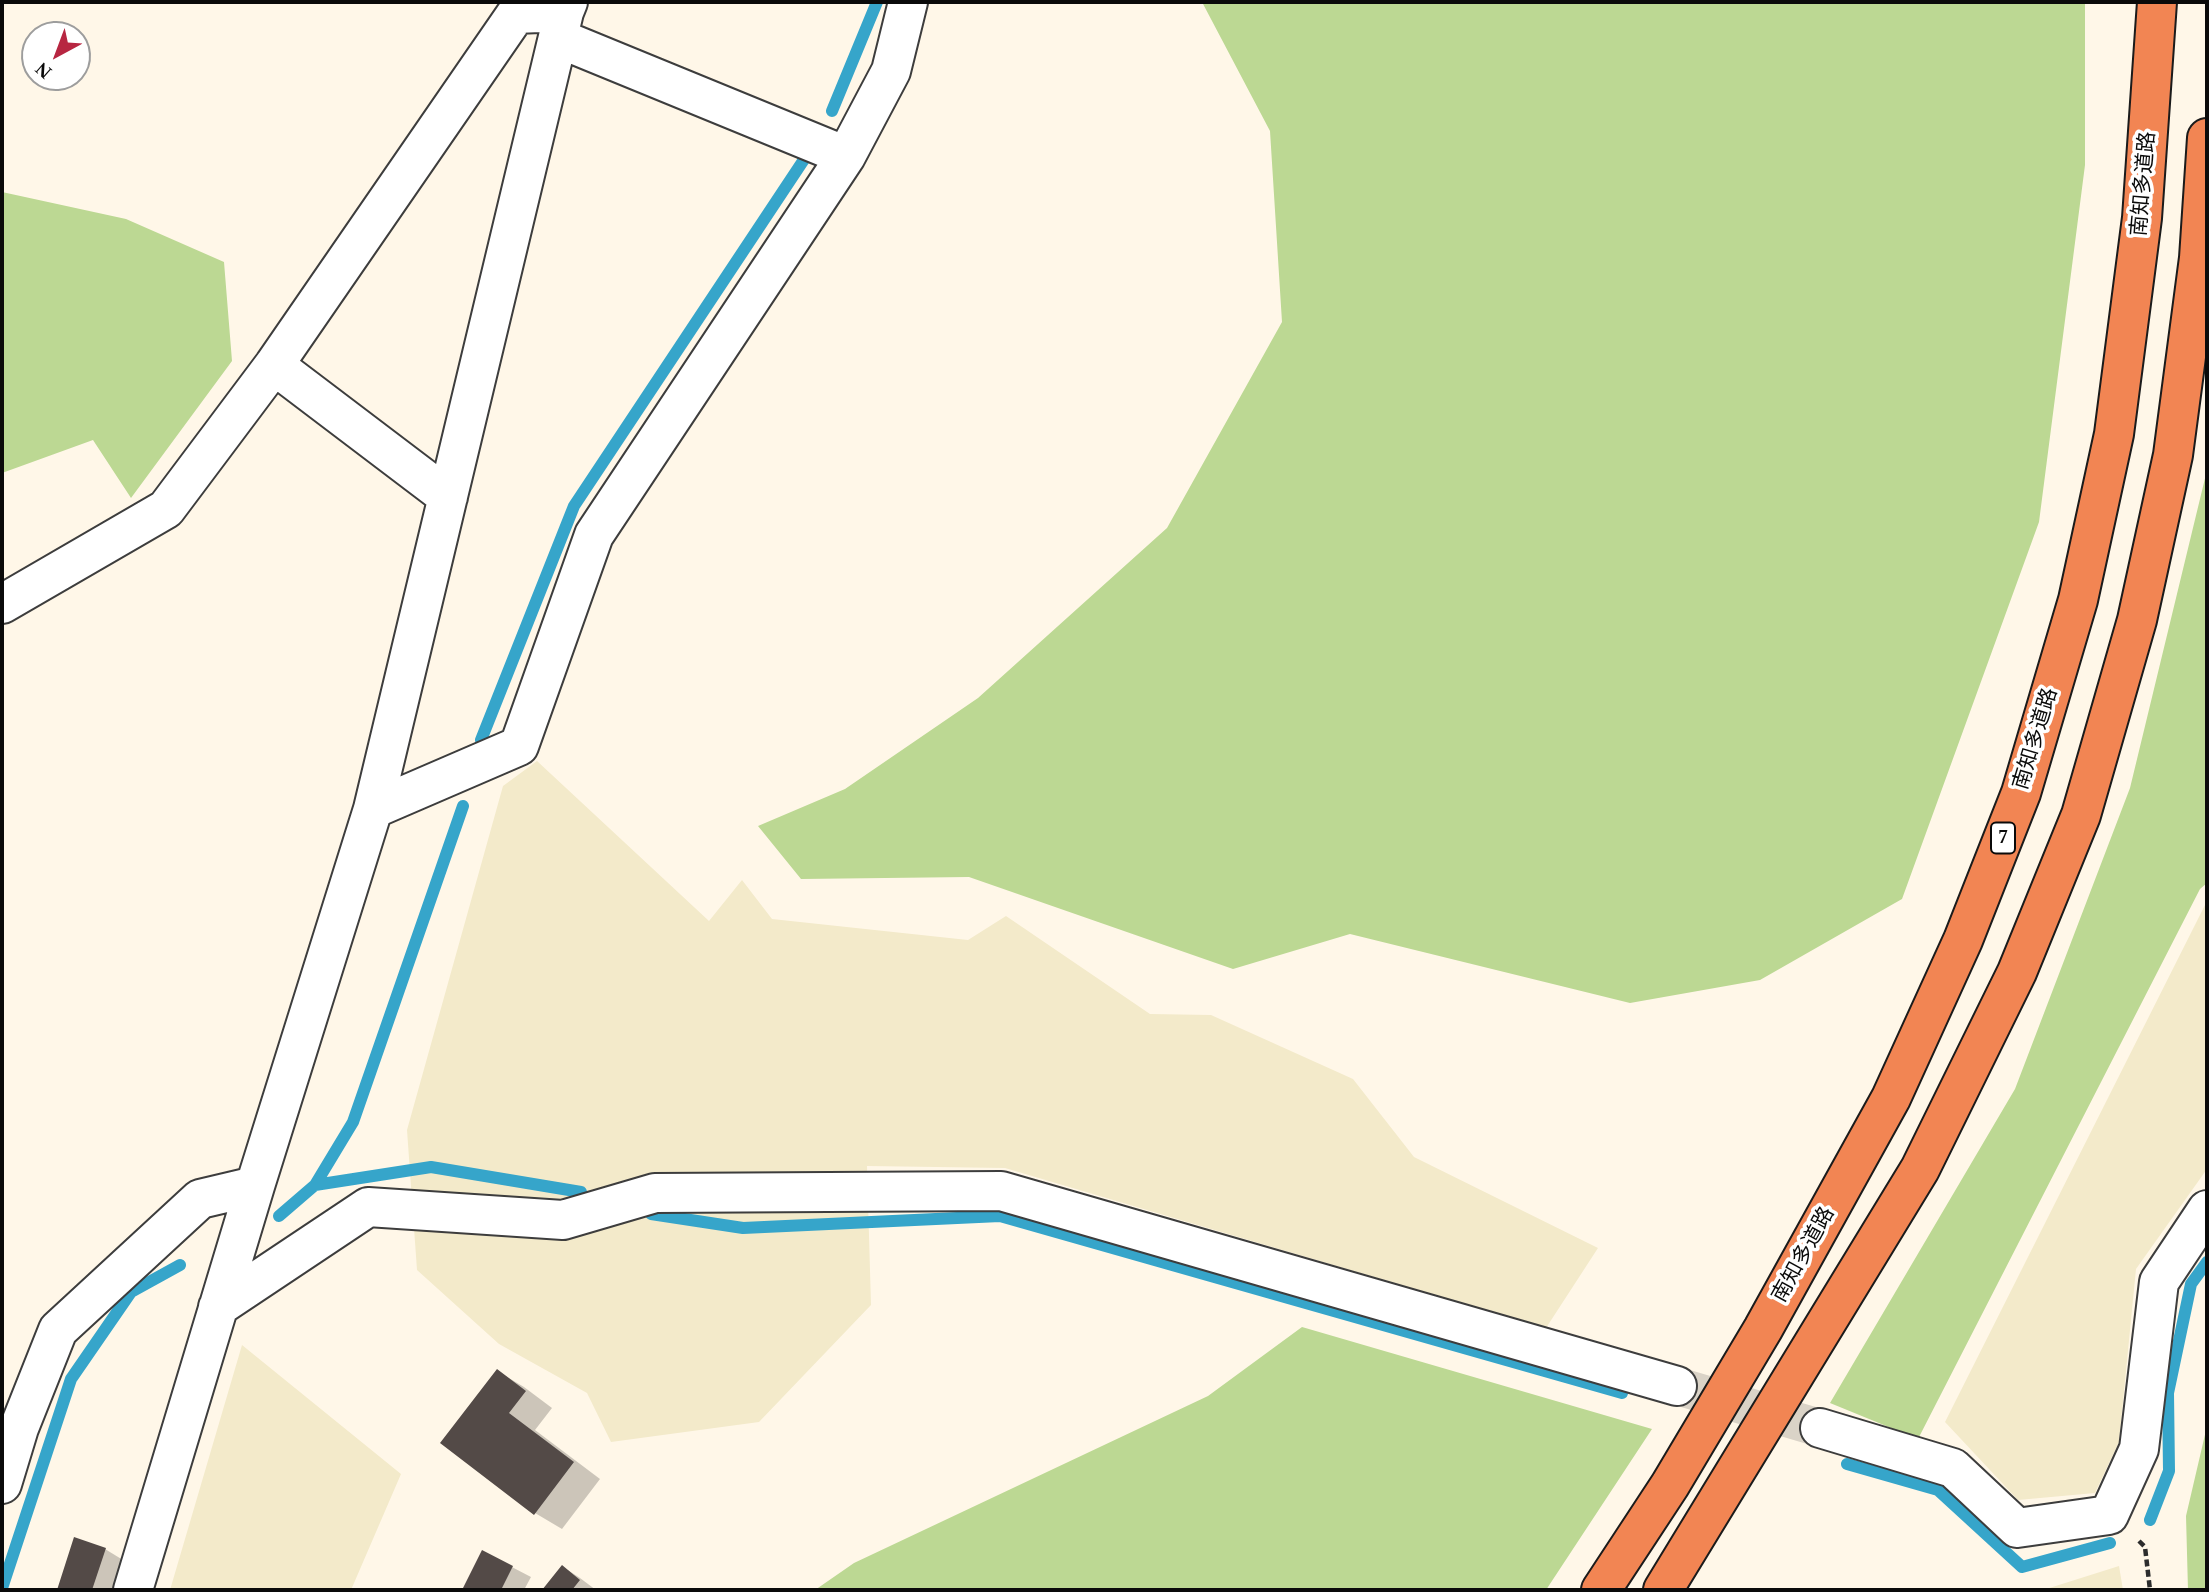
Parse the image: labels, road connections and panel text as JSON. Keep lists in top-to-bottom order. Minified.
{"streets":{"highway":["南知多道路","7"]},"north":"bottom left"}
